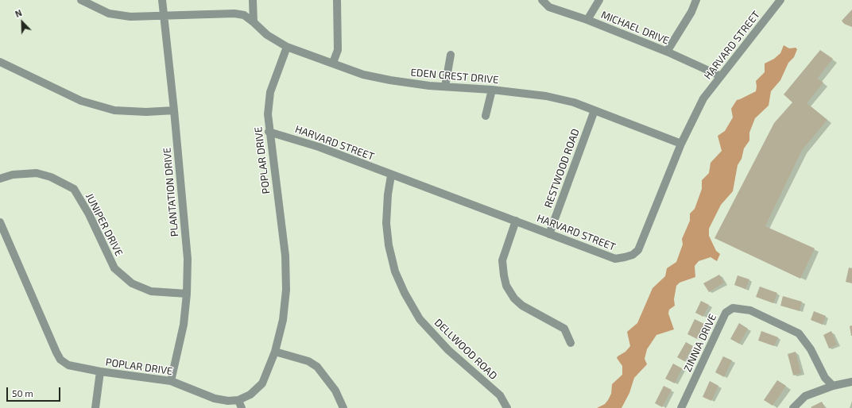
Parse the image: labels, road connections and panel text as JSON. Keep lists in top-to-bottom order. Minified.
{"streets":{"street":["MICHAEL DRIVE","HARVARD STREET","EDEN CREST DRIVE","POPLAR DRIVE","RESTWOOD ROAD","PLANTATION DRIVE","JUNIPER DRIVE","ZINNIA DRIVE","DELLWOOD ROAD"]},"crossings":[["MICHAEL DRIVE","HARVARD STREET"],["HARVARD STREET","EDEN CREST DRIVE"],["HARVARD STREET","POPLAR DRIVE"],["HARVARD STREET","RESTWOOD ROAD"],["HARVARD STREET","DELLWOOD ROAD"],["EDEN CREST DRIVE","POPLAR DRIVE"],["EDEN CREST DRIVE","RESTWOOD ROAD"],["EDEN CREST DRIVE","PLANTATION DRIVE"],["POPLAR DRIVE","PLANTATION DRIVE"],["PLANTATION DRIVE","JUNIPER DRIVE"]],"scale_bar":"50 m","north":"top left"}
